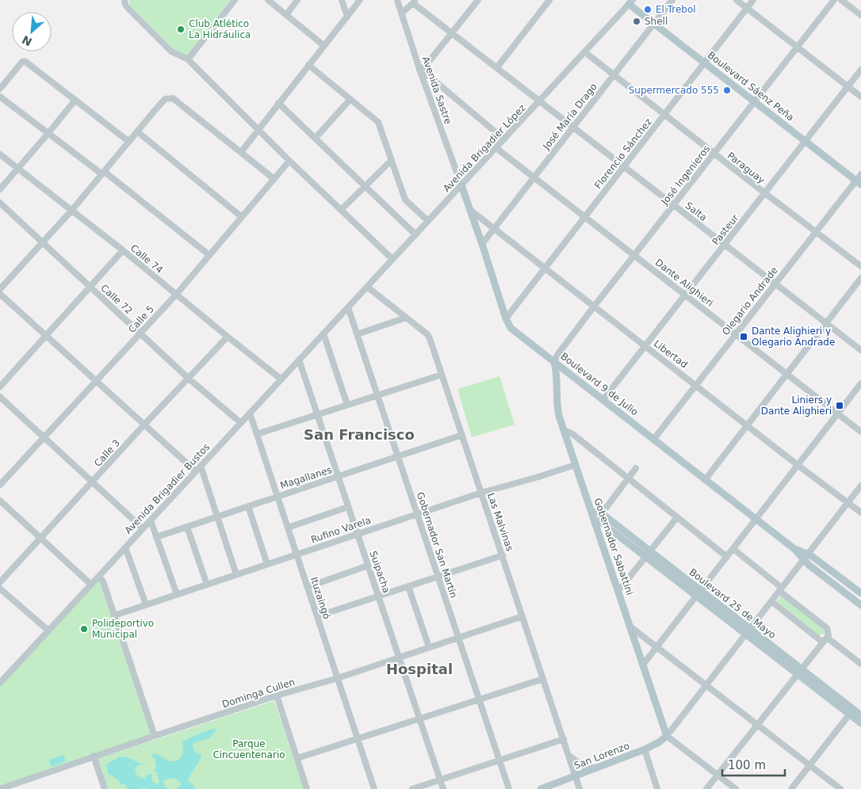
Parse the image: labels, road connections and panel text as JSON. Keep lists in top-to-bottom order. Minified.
{"streets":{"main road":["Boulevard Sáenz Peña","Boulevard 9 de Julio","Gobernador Sabattini","Boulevard 25 de Mayo","San Lorenzo"],"street":["Avenida Sastre","José María Drago","Avenida Brigadier López","Florencio Sánchez","Paraguay","José Ingenieros","Salta","Pasteur","Calle 74","Dante Alighieri","Calle 72","Olegario Andrade","Calle 5","Libertad","Calle 3","Magallanes","Avenida Brigadier Bustos","Las Malvinas","Rufino Varela","Gobernador San Martín","Suipacha","Ituzaingó","Dominga Cullen"]},"crossings":[["Boulevard Sáenz Peña","José María Drago"],["Boulevard Sáenz Peña","Avenida Brigadier López"],["Boulevard Sáenz Peña","Florencio Sánchez"],["Boulevard Sáenz Peña","José Ingenieros"],["Boulevard Sáenz Peña","Pasteur"],["Boulevard Sáenz Peña","Olegario Andrade"],["Avenida Sastre","Avenida Brigadier López"],["Avenida Sastre","Boulevard 9 de Julio"],["José María Drago","Paraguay"],["José María Drago","Salta"],["José María Drago","Dante Alighieri"],["José María Drago","Libertad"],["José María Drago","Boulevard 9 de Julio"],["Avenida Brigadier López","Paraguay"],["Avenida Brigadier López","Salta"],["Avenida Brigadier López","Dante Alighieri"],["Avenida Brigadier López","Boulevard 9 de Julio"],["Avenida Brigadier López","Avenida Brigadier Bustos"],["Avenida Brigadier López","Las Malvinas"],["Avenida Brigadier López","Gobernador San Martín"],["Florencio Sánchez","Paraguay"],["Florencio Sánchez","Salta"],["Florencio Sánchez","Dante Alighieri"],["Florencio Sánchez","Libertad"],["Florencio Sánchez","Boulevard 9 de Julio"],["Paraguay","José Ingenieros"],["Paraguay","Pasteur"],["Paraguay","Olegario Andrade"],["José Ingenieros","Salta"],["José Ingenieros","Dante Alighieri"],["José Ingenieros","Libertad"],["José Ingenieros","Boulevard 9 de Julio"],["José Ingenieros","Gobernador Sabattini"],["Salta","Pasteur"],["Salta","Olegario Andrade"],["Pasteur","Dante Alighieri"],["Pasteur","Libertad"],["Pasteur","Boulevard 9 de Julio"],["Calle 74","Calle 5"],["Calle 74","Calle 3"],["Calle 74","Avenida Brigadier Bustos"],["Dante Alighieri","Olegario Andrade"],["Calle 72","Calle 5"],["Calle 72","Calle 3"],["Calle 72","Avenida Brigadier Bustos"],["Olegario Andrade","Libertad"],["Olegario Andrade","Boulevard 9 de Julio"],["Libertad","Boulevard 9 de Julio"],["Boulevard 9 de Julio","Gobernador Sabattini"],["Magallanes","Las Malvinas"],["Magallanes","Gobernador San Martín"],["Magallanes","Suipacha"],["Magallanes","Ituzaingó"],["Avenida Brigadier Bustos","Gobernador San Martín"],["Avenida Brigadier Bustos","Suipacha"],["Avenida Brigadier Bustos","Ituzaingó"],["Las Malvinas","Rufino Varela"],["Las Malvinas","Dominga Cullen"],["Las Malvinas","San Lorenzo"],["Rufino Varela","Gobernador San Martín"],["Rufino Varela","Gobernador Sabattini"],["Rufino Varela","Suipacha"],["Rufino Varela","Ituzaingó"],["Gobernador San Martín","Dominga Cullen"],["Gobernador Sabattini","Boulevard 25 de Mayo"],["Gobernador Sabattini","San Lorenzo"],["Suipacha","Dominga Cullen"],["Ituzaingó","Dominga Cullen"]],"districts":["San Francisco","Hospital"],"parks":["Parque Cincuentenario"],"places":{"other":["El Trebol","Shell","Club Atlético La Hidráulica","Supermercado 555","Polideportivo Municipal"],"transit":["Dante Alighieri y Olegario Andrade","Liniers y Dante Alighieri"]},"scale_bar":"100 m","north":"bottom left"}
